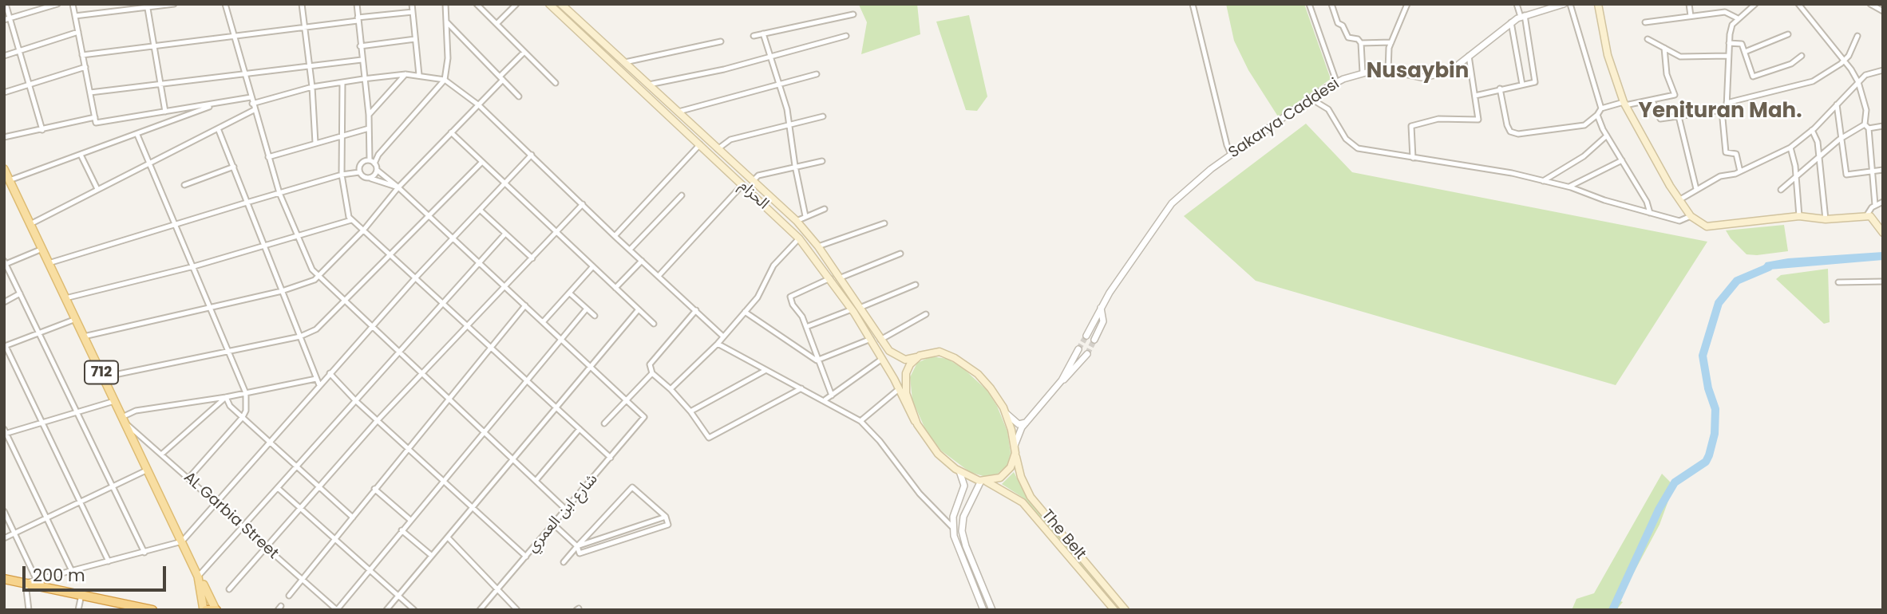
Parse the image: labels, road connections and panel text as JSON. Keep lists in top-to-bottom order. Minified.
{"streets":{"main road":["الحزام","712","The Belt"],"street":["Sakarya Caddesi","شارع ابن العمري","AL Garbia Street"]},"crossings":[["الحزام","The Belt"],["712","AL Garbia Street"]],"districts":["Nusaybin","Yenituran Mah."],"scale_bar":"200 m"}
